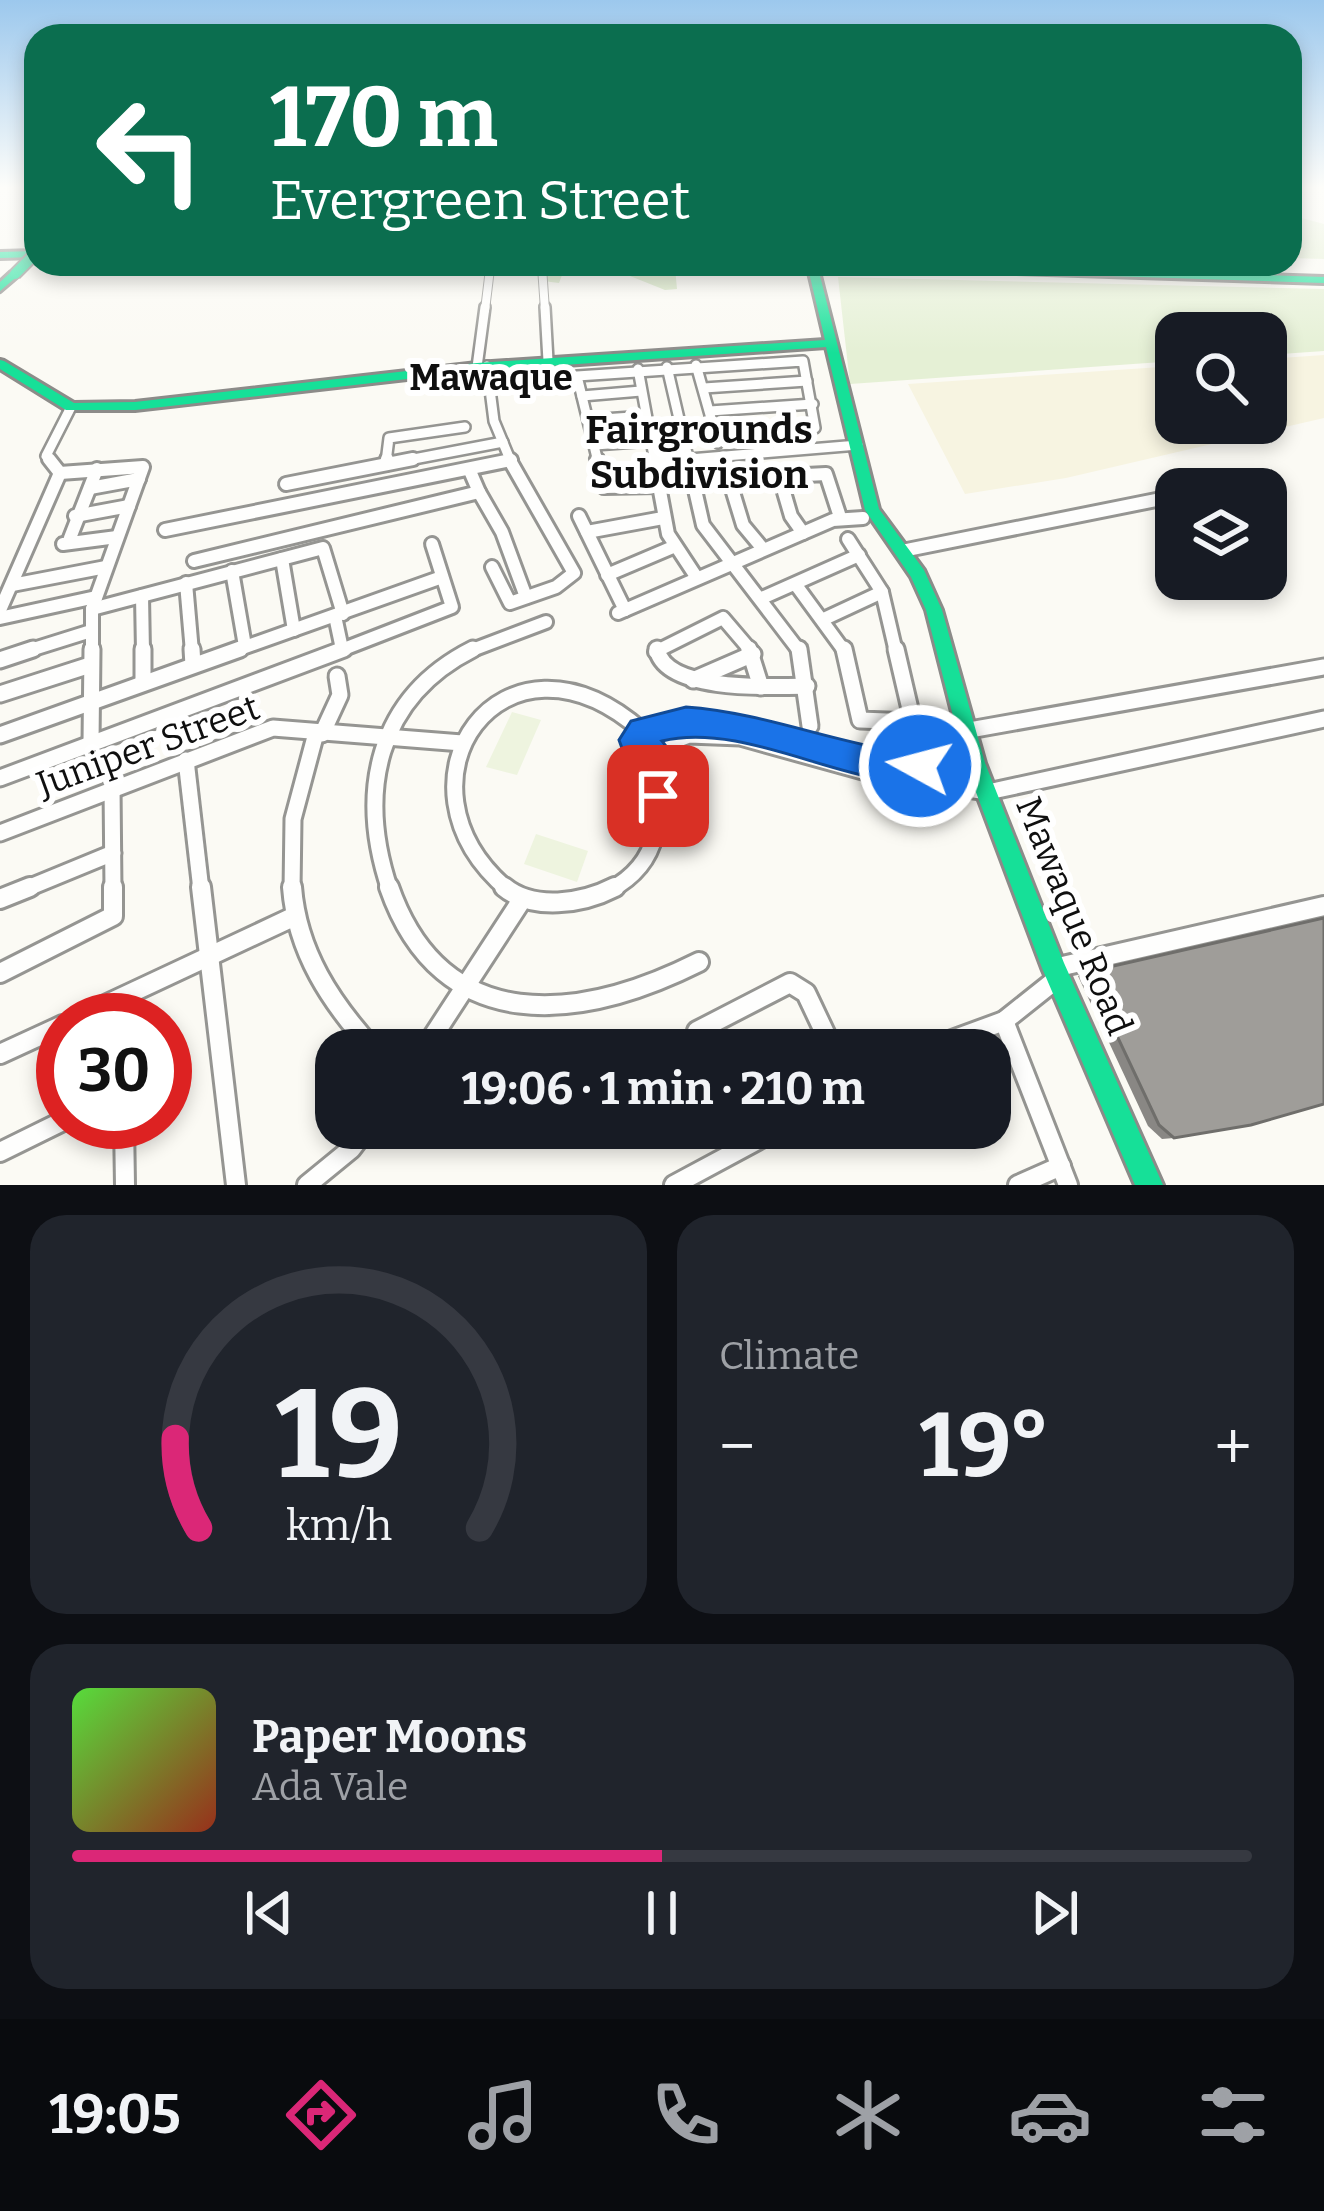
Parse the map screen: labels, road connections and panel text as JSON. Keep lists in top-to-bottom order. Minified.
{"streets":{"main road":["Mawaque Road"],"street":["Juniper Street"]},"districts":["Mawaque","Fairgrounds Subdivision"],"page":{"turn":["170 m","Evergreen Street"],"limit":"30","trip":"19:06 · 1 min · 210 m","tile":"Climate","heat":["−","19°","+"],"song":["Paper Moons","Ada Vale"],"tabs":"19:05","gauge":["19","km/h"]}}
